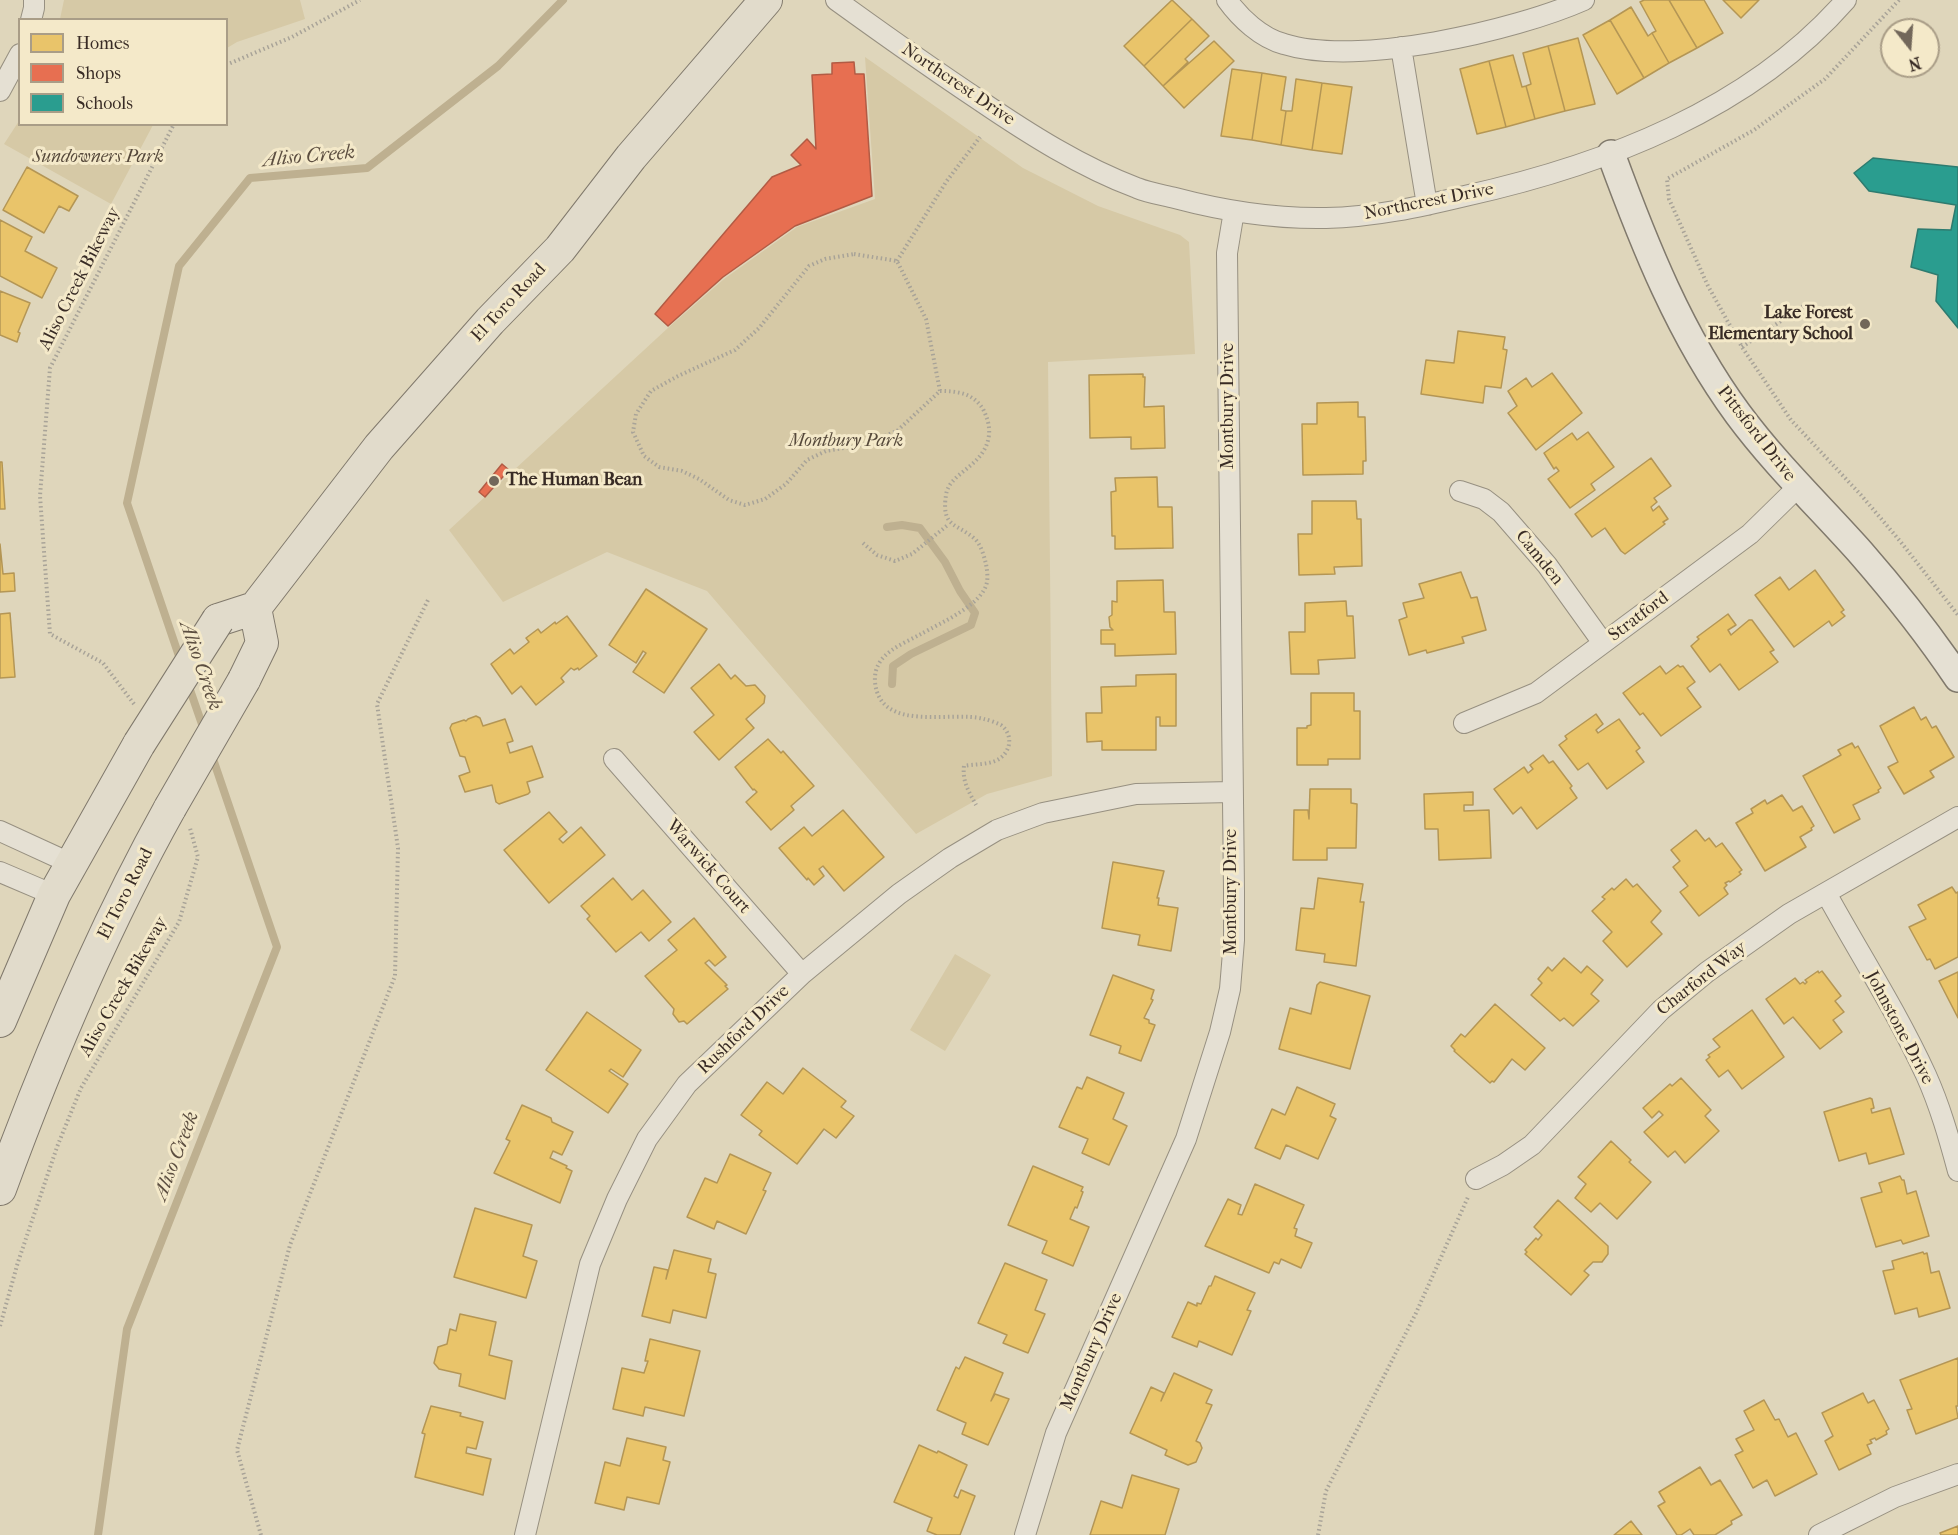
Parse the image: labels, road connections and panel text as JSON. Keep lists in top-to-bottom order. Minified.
{"streets":{"main road":["El Toro Road"],"street":["Northcrest Drive","Montbury Drive","Pittsford Drive","Camden","Stratford","Warwick Court","Charford Way","Johnstone Drive","Rushford Drive"],"path":["Aliso Creek Bikeway"]},"crossings":[["Northcrest Drive","Montbury Drive"],["Northcrest Drive","Pittsford Drive"],["Aliso Creek Bikeway","El Toro Road"],["Montbury Drive","Rushford Drive"],["Pittsford Drive","Stratford"],["Camden","Stratford"],["Warwick Court","Rushford Drive"],["Charford Way","Johnstone Drive"]],"water":["Aliso Creek"],"parks":["Sundowners Park","Montbury Park"],"places":["Lake Forest Elementary School","The Human Bean"],"legend":["Homes","Shops","Schools"],"north":"bottom"}
